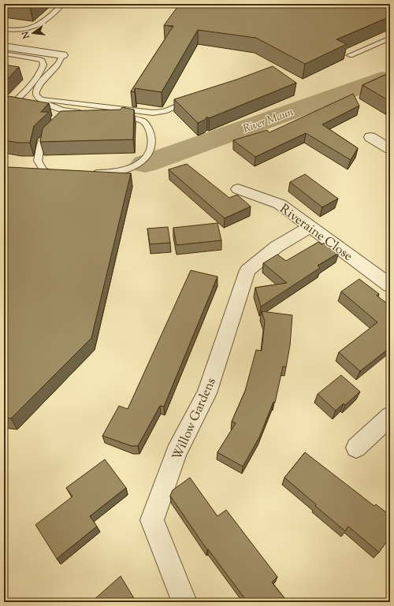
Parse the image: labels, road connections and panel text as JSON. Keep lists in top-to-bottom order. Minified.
{"streets":{"street":["Riveraine Close","Willow Gardens"]},"crossings":[["Riveraine Close","Willow Gardens"]],"water":["River Maun"],"north":"left"}
